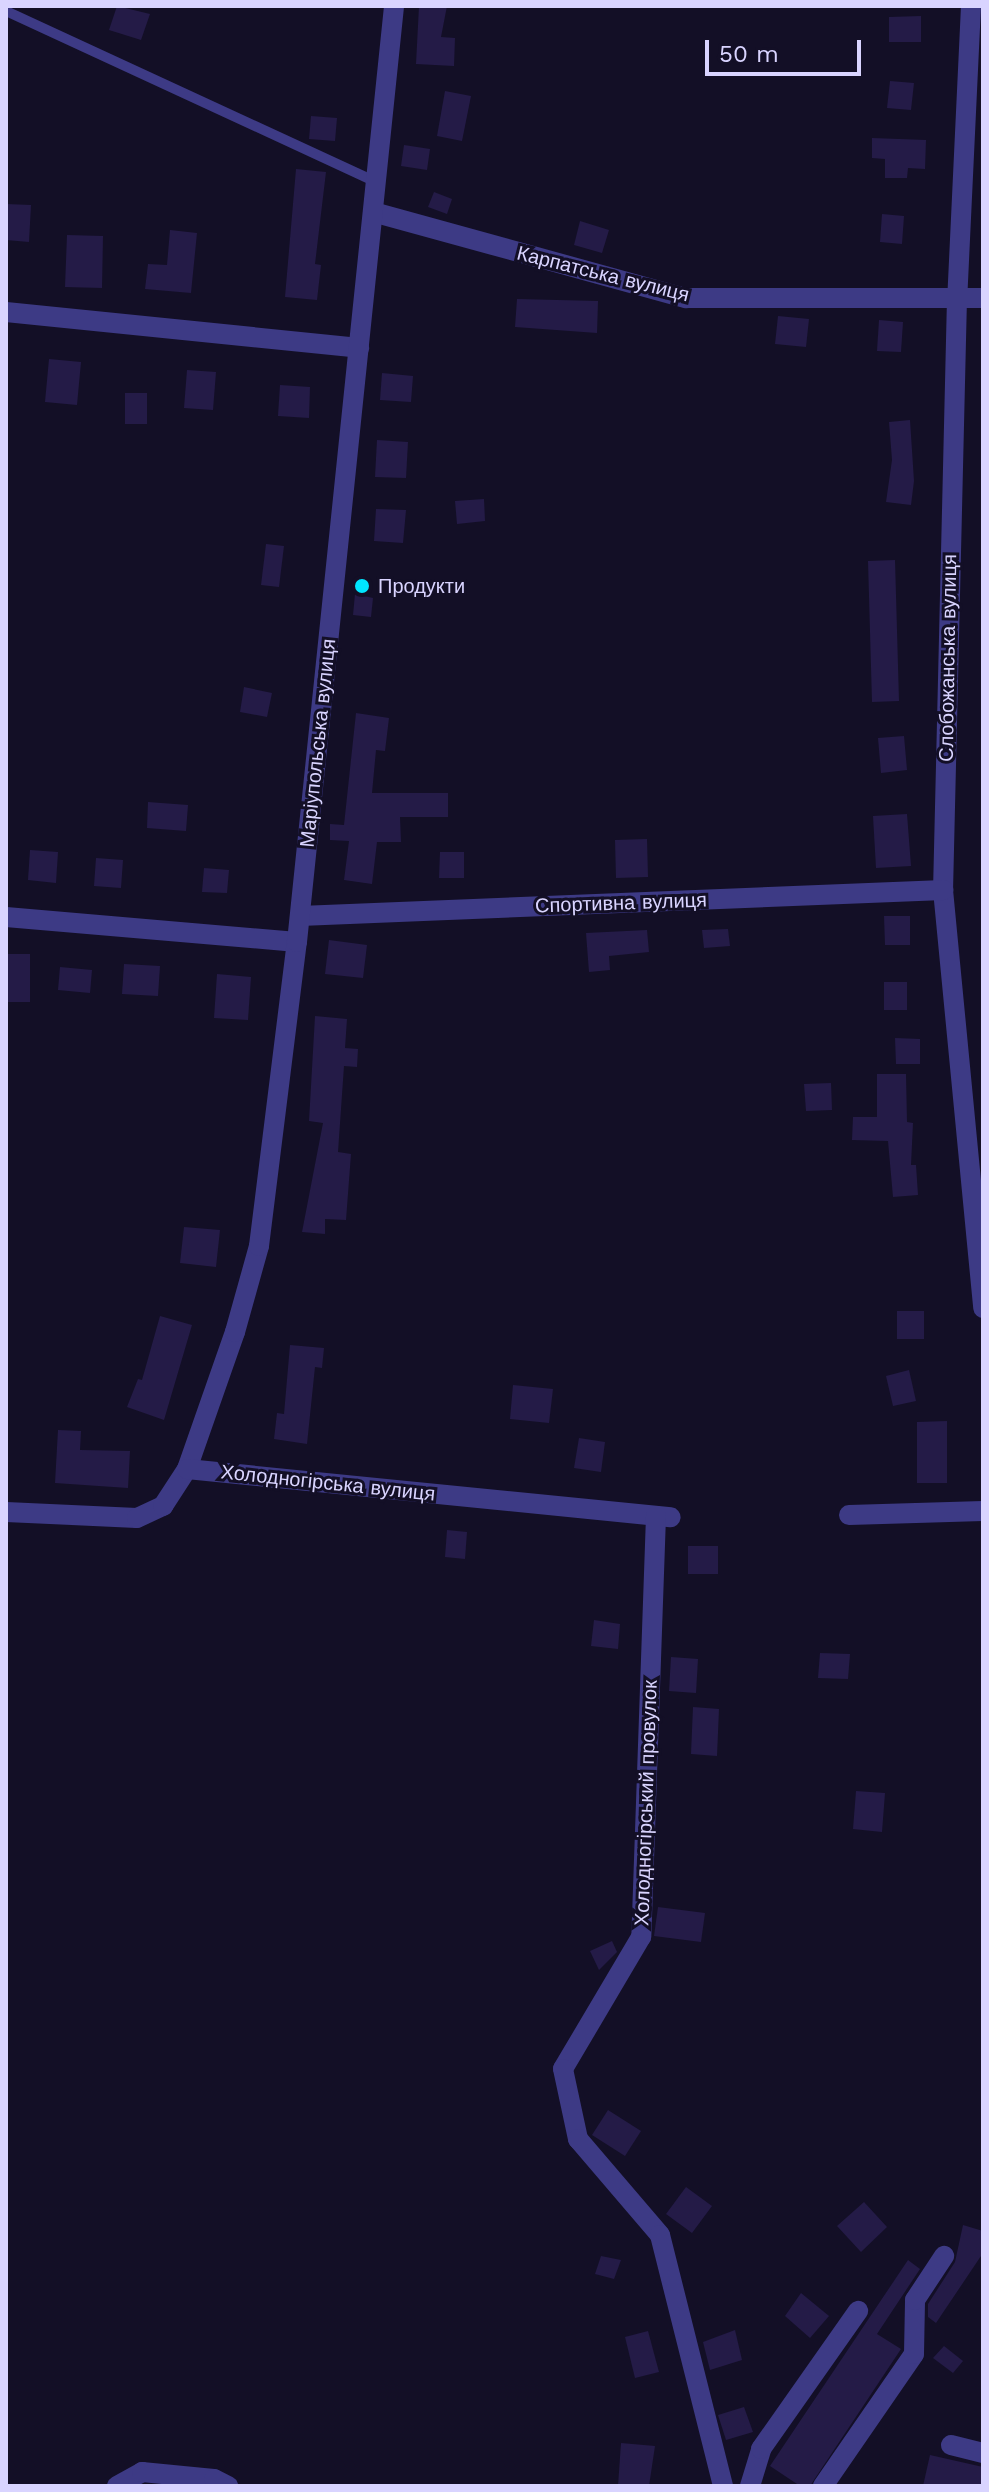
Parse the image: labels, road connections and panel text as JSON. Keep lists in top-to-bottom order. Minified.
{"streets":{"street":["Карпатська вулиця","Слобожанська вулиця","Маріупольська вулиця","Спортивна вулиця","Холодногірська вулиця","Холодногірський провулок"]},"crossings":[["Карпатська вулиця","Слобожанська вулиця"],["Карпатська вулиця","Маріупольська вулиця"],["Слобожанська вулиця","Спортивна вулиця"],["Маріупольська вулиця","Спортивна вулиця"],["Маріупольська вулиця","Холодногірська вулиця"],["Холодногірська вулиця","Холодногірський провулок"]],"places":["Продукти"],"scale_bar":"50 m"}
